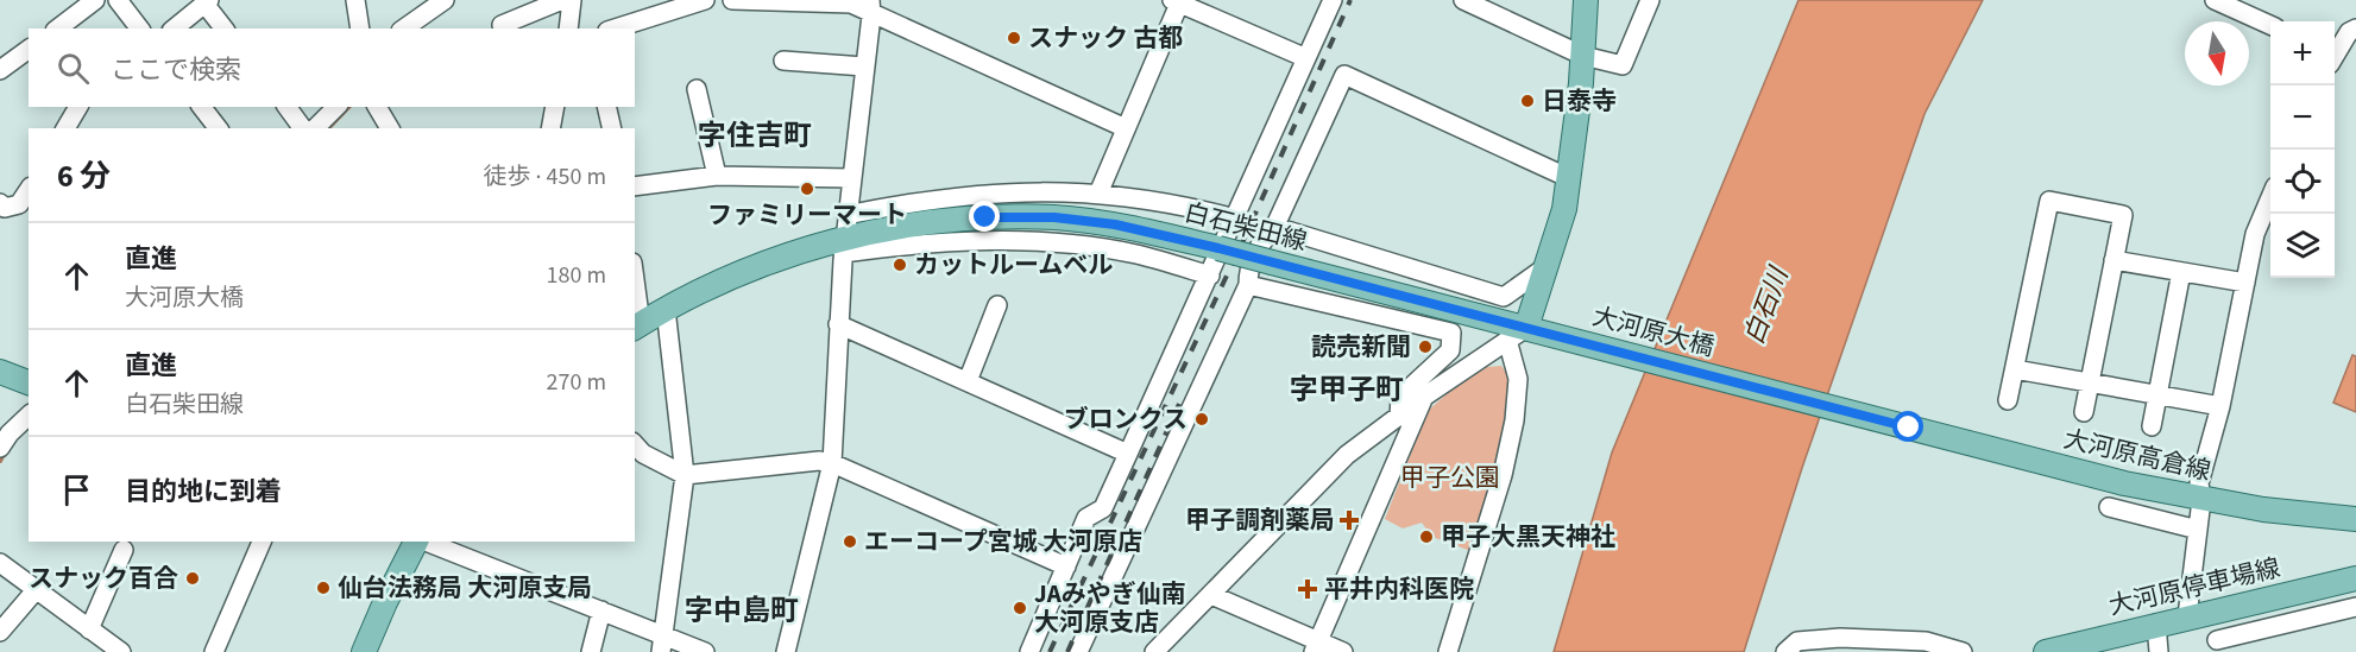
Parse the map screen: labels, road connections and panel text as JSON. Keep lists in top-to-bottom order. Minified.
{"streets":{"main road":["白石柴田線","大河原大橋","大河原高倉線","大河原停車場線"]},"crossings":[["白石柴田線","大河原大橋"],["大河原大橋","大河原高倉線"]],"districts":["字住吉町","字甲子町","字中島町"],"water":["白石川"],"parks":["甲子公園"],"places":{"other":["スナック 古都","日泰寺","ファミリーマート","カットルームベル","読売新聞","ブロンクス","甲子大黒天神社","エーコープ宮城 大河原店","スナック百合","仙台法務局 大河原支局","JAみやぎ仙南 大河原支店"],"health":["甲子調剤薬局","平井内科医院"]},"north":"bottom","page":{"map_buttons":["+","−"],"search":"ここで検索","heading":["6 分","徒歩 · 450 m"],"list":[["直進","大河原大橋","180 m"],["直進","白石柴田線","270 m"],"目的地に到着"]}}
